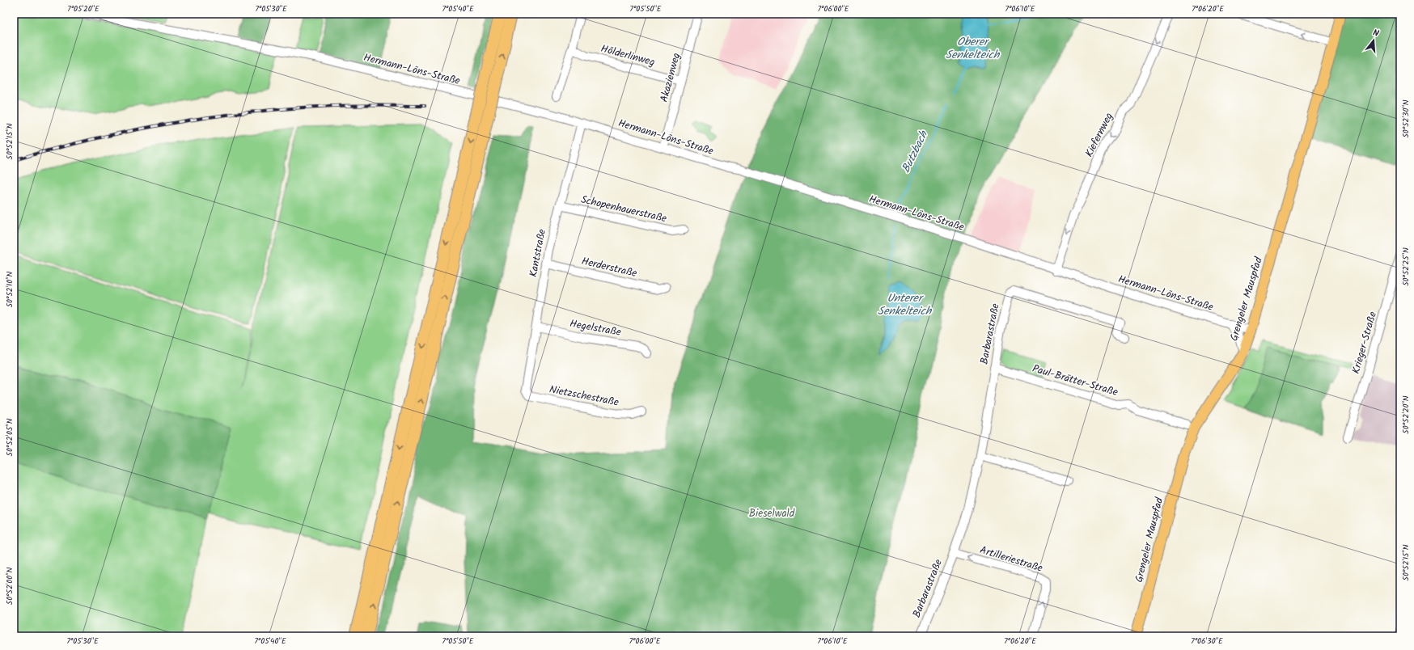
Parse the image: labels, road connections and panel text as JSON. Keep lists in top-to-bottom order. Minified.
{"streets":{"main road":["Grengeler Mauspfad"],"street":["Hölderlinweg","Hermann-Löns-Straße","Akazienweg","Kiefernweg","Schopenhauerstraße","Kantstraße","Herderstraße","Hegelstraße","Barbarastraße","Krieger-Straße","Paul-Brätter-Straße","Nietzschestraße","Artilleriestraße"]},"crossings":[["Hölderlinweg","Akazienweg"],["Hermann-Löns-Straße","Akazienweg"],["Hermann-Löns-Straße","Kiefernweg"],["Hermann-Löns-Straße","Kantstraße"],["Hermann-Löns-Straße","Grengeler Mauspfad"],["Schopenhauerstraße","Kantstraße"],["Kantstraße","Herderstraße"],["Kantstraße","Hegelstraße"],["Kantstraße","Nietzschestraße"],["Barbarastraße","Paul-Brätter-Straße"],["Barbarastraße","Artilleriestraße"]],"one_way":["Kiefernweg"],"water":["Oberer Senkelteich","Butzbach","Unterer Senkelteich"],"parks":["Bieselwald"],"north":"top","coordinates":["7°05'20\"E","7°05'30\"E","7°05'40\"E","7°05'50\"E","7°06'00\"E","7°06'10\"E","7°06'20\"E","50°52'30\"N","50°52'15\"N","50°52'25\"N","50°52'10\"N","50°52'20\"N","50°52'05\"N","50°52'00\"N","7°06'30\"E"]}
